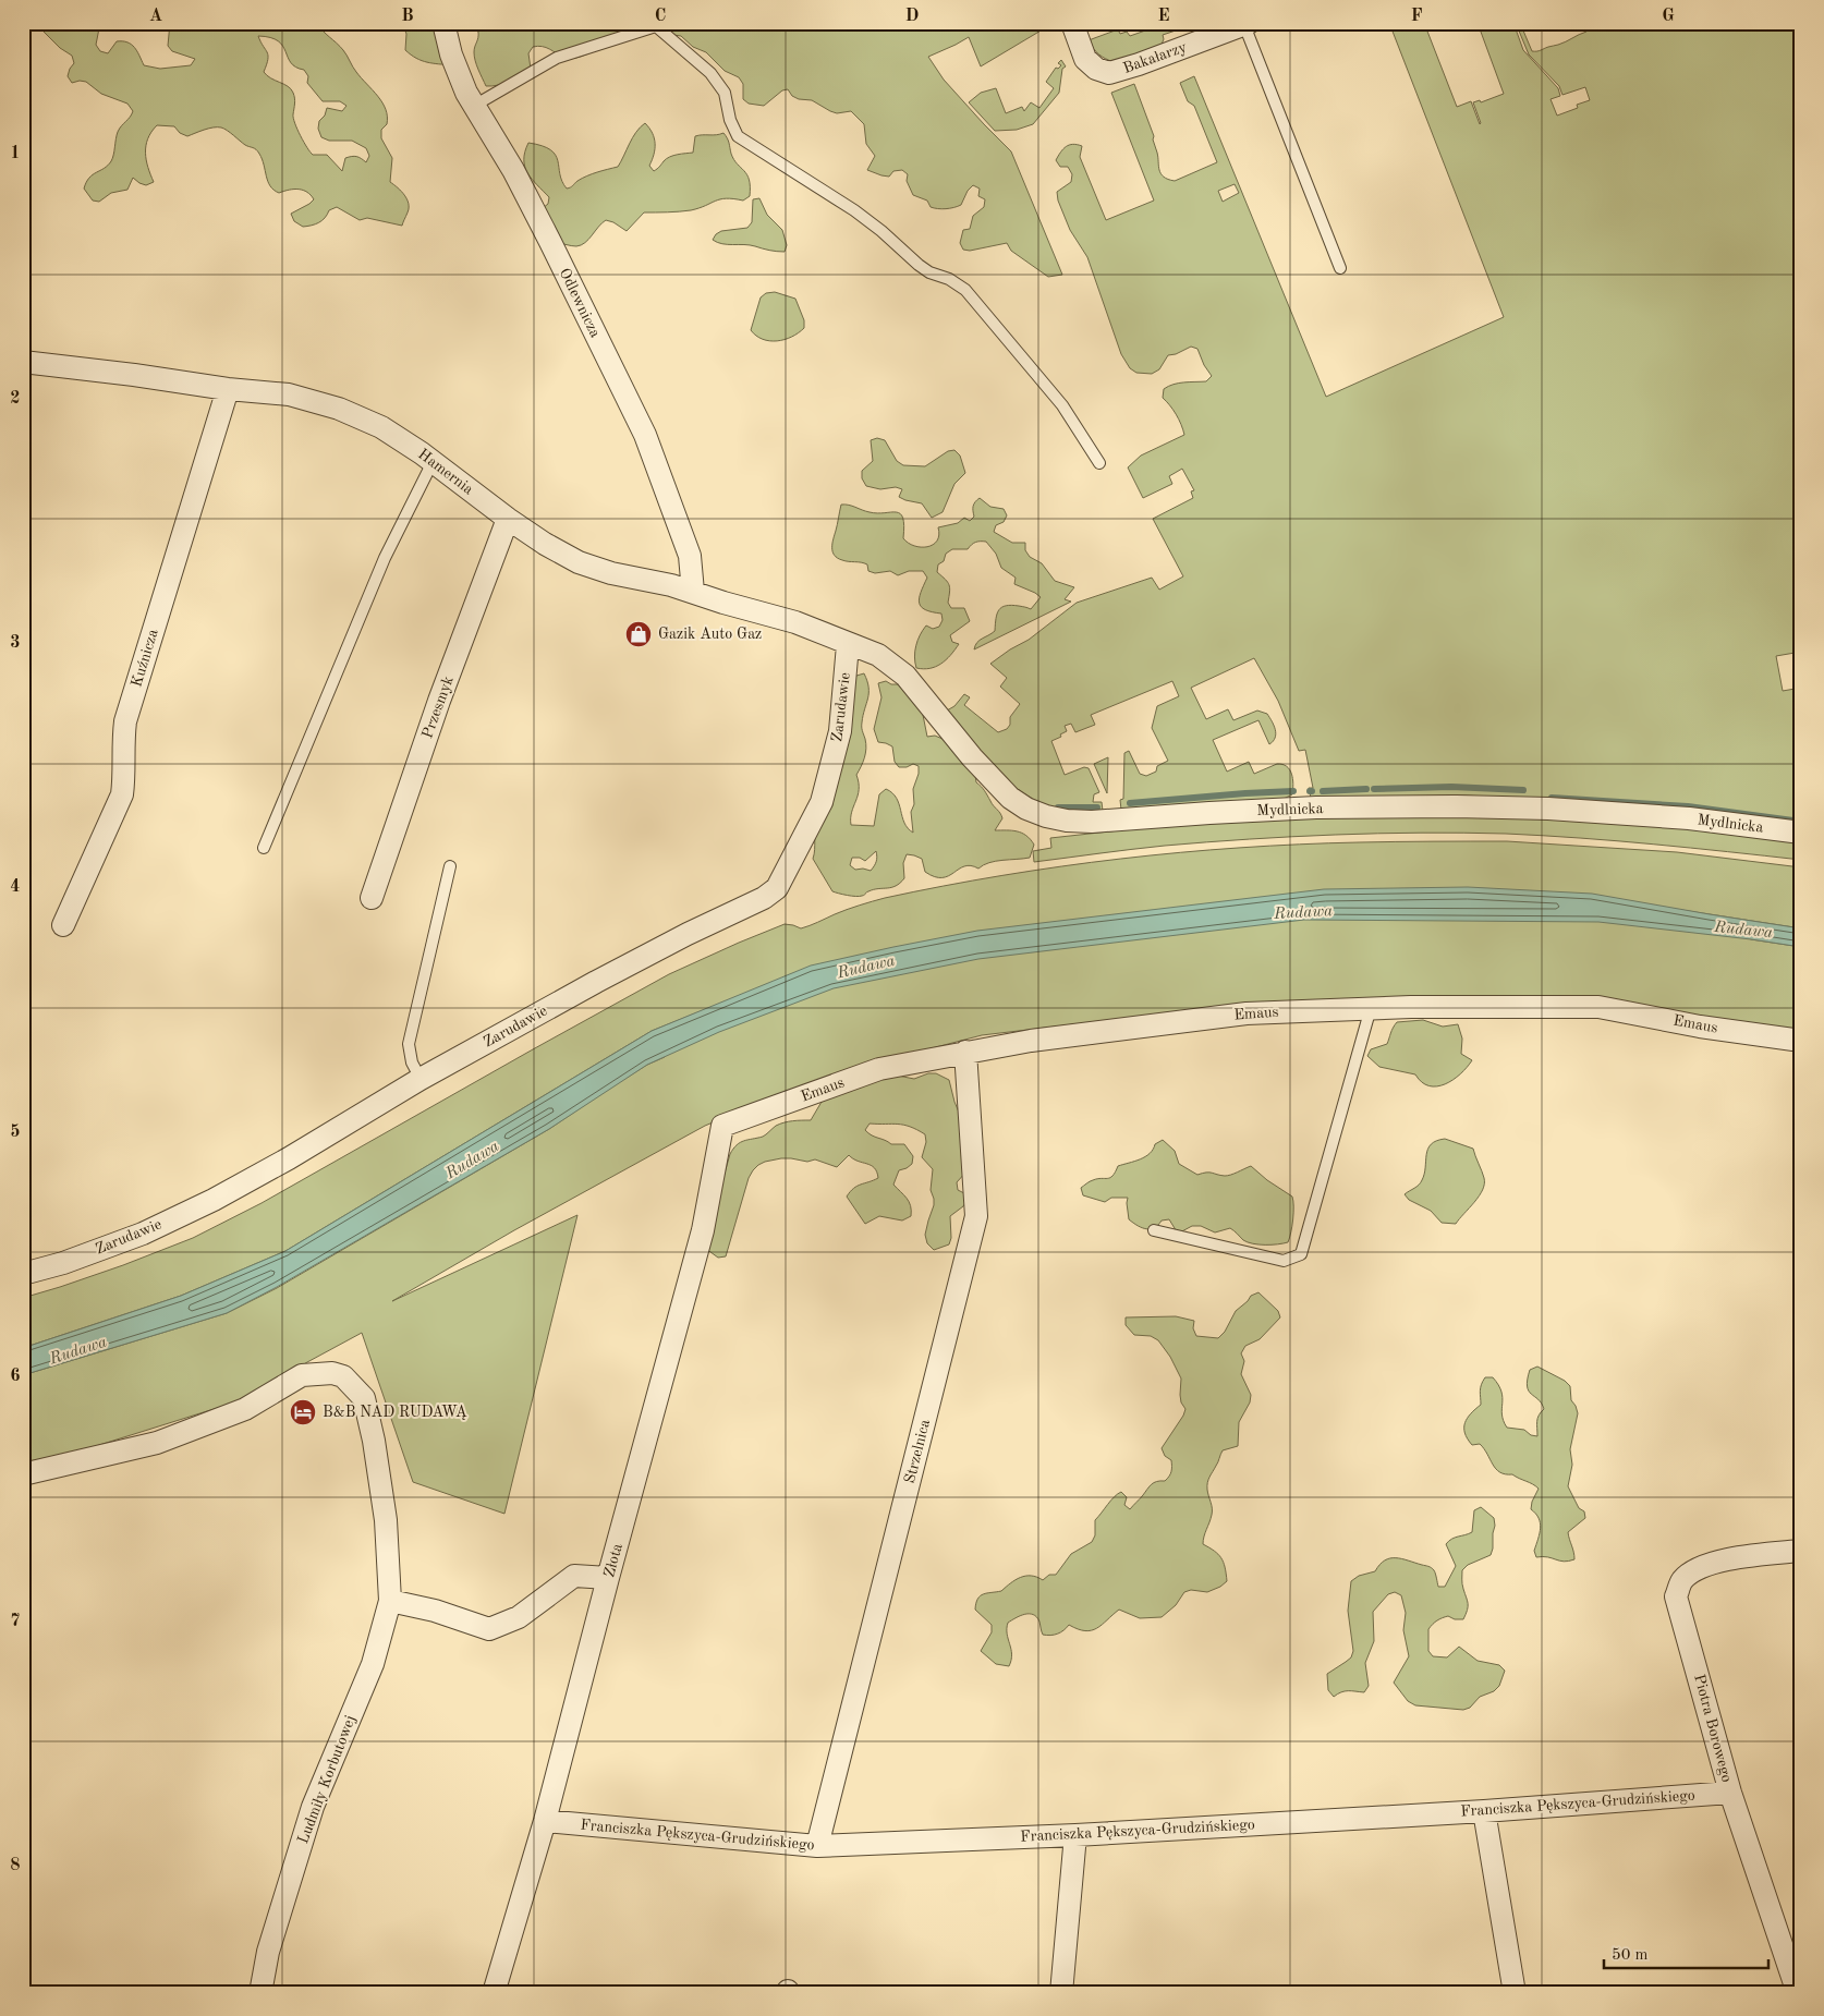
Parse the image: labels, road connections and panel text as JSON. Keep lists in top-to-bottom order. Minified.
{"streets":{"street":["Bakałarzy","Odlewnicza","Hamernia","Kuźnicza","Przesmyk","Zarudawie","Mydlnicka","Emaus","Strzelnica","Złota","Piotra Borowego","Ludmiły Korbutowej","Franciszka Pększyca-Grudzińskiego"]},"crossings":[["Odlewnicza","Hamernia"],["Hamernia","Kuźnicza"],["Hamernia","Przesmyk"],["Hamernia","Zarudawie"],["Hamernia","Mydlnicka"],["Zarudawie","Mydlnicka"],["Emaus","Strzelnica"],["Emaus","Złota"],["Strzelnica","Franciszka Pększyca-Grudzińskiego"],["Złota","Franciszka Pększyca-Grudzińskiego"],["Piotra Borowego","Franciszka Pększyca-Grudzińskiego"]],"water":["Rudawa"],"places":{"shop":["Gazik Auto Gaz"],"hotel":["B&B NAD RUDAWĄ"]},"scale_bar":"50 m","grid":{"columns":["A","B","C","D","E","F","G"],"rows":["1","2","3","4","5","6","7","8"]}}
